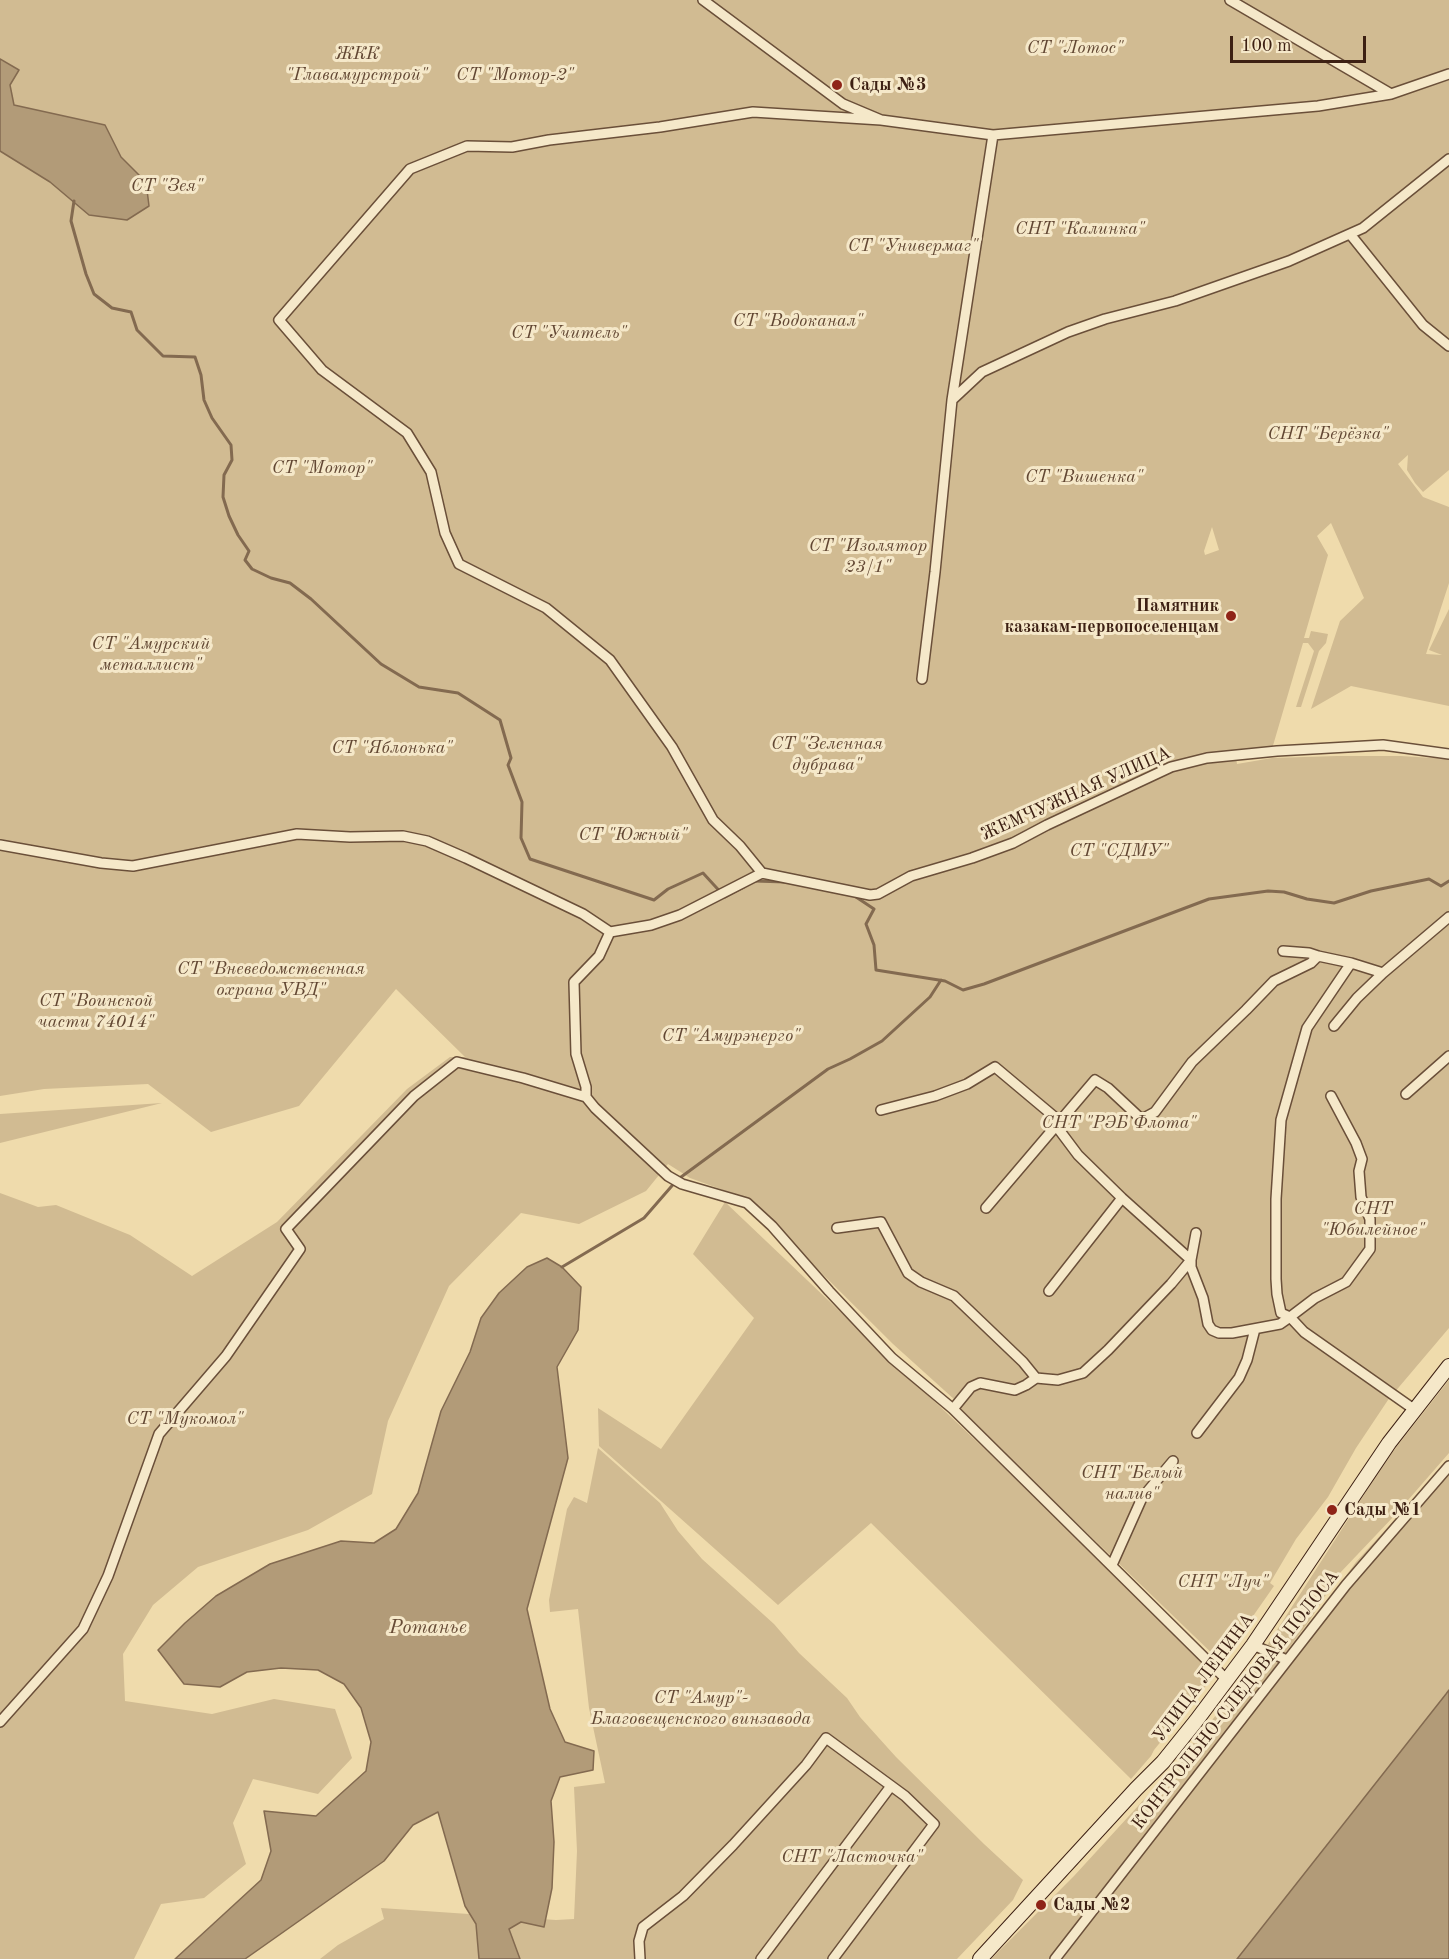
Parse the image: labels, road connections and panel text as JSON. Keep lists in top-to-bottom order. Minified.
{"streets":{"street":["ЖЕМЧУЖНАЯ УЛИЦА","УЛИЦА ЛЕНИНА","КОНТРОЛЬНО-СЛЕДОВАЯ ПОЛОСА"]},"water":["Ротанье"],"parks":["СТ \"Лотос\"","ЖКК \"Главамурстрой\"","СТ \"Мотор-2\"","СТ \"Зея\"","СНТ \"Калинка\"","СТ \"Универмаг\"","СТ \"Водоканал\"","СТ \"Учитель\"","СНТ \"Берёзка\"","СТ \"Мотор\"","СТ \"Вишенка\"","СТ \"Изолятор 23/1\"","СТ \"Амурский металлист\"","СТ \"Зеленная дубрава\"","СТ \"Яблонька\"","СТ \"Южный\"","СТ \"СДМУ\"","СТ \"Вневедомственная охрана УВД\"","СТ \"Воинской части 74014\"","СТ \"Амурэнерго\"","СНТ \"РЭБ Флота\"","СНТ \"Юбилейное\"","СТ \"Мукомол\"","СНТ \"Белый налив\"","СНТ \"Луч\"","СТ \"Амур\"- Благовещенского винзавода","СНТ \"Ласточка\""],"places":["Сады №3","Памятник казакам-первопоселенцам","Сады №1","Сады №2"],"scale_bar":"100 m"}
